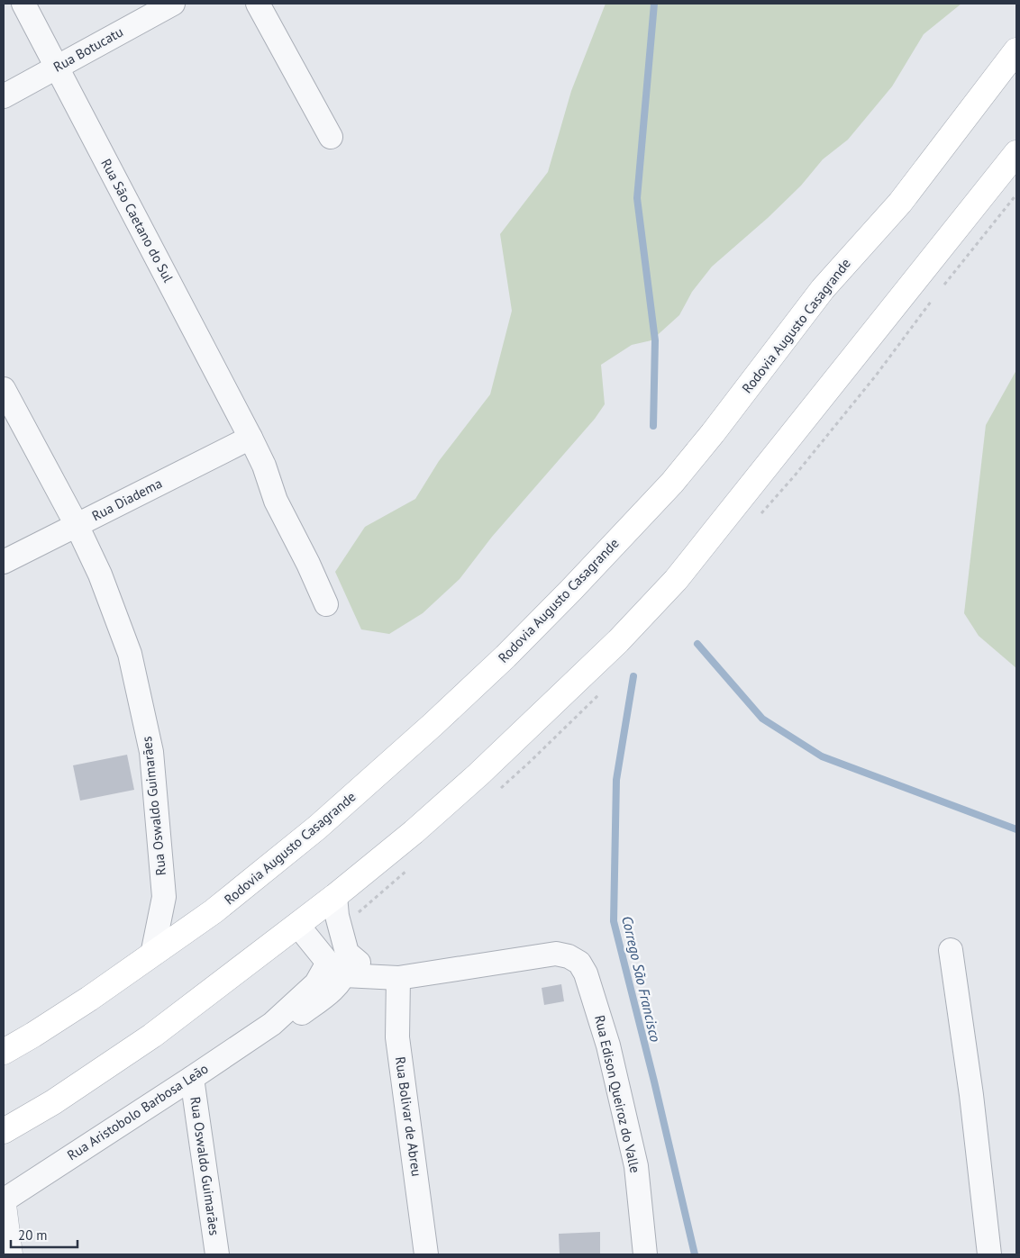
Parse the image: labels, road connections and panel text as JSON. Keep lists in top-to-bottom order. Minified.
{"streets":{"main road":["Rodovia Augusto Casagrande"],"street":["Rua Botucatu","Rua São Caetano do Sul","Rua Diadema","Rua Oswaldo Guimarães","Rua Edison Queiroz do Valle","Rua Aristobolo Barbosa Leão","Rua Bolivar de Abreu"]},"crossings":[["Rua Botucatu","Rua São Caetano do Sul"],["Rua São Caetano do Sul","Rua Diadema"],["Rodovia Augusto Casagrande","Rua Oswaldo Guimarães"],["Rua Diadema","Rua Oswaldo Guimarães"],["Rua Oswaldo Guimarães","Rua Aristobolo Barbosa Leão"],["Rua Edison Queiroz do Valle","Rua Bolivar de Abreu"]],"water":["Corrego São Francisco"],"scale_bar":"20 m"}
